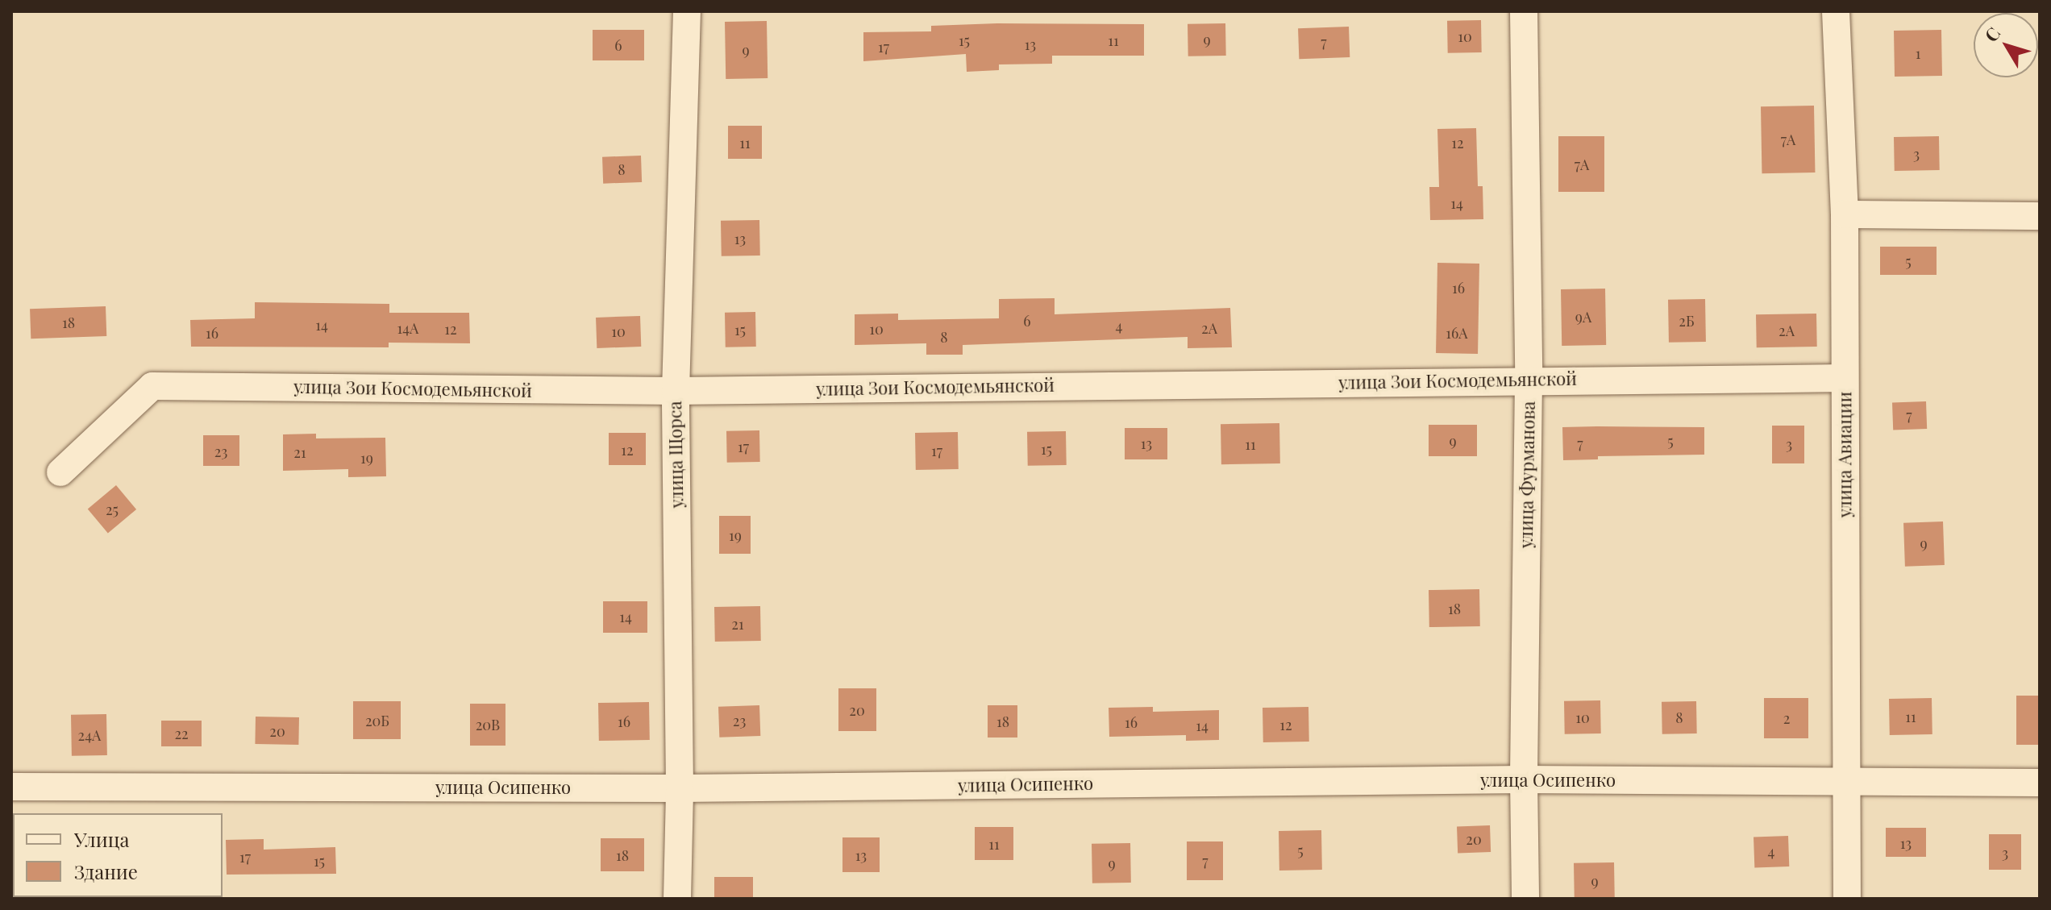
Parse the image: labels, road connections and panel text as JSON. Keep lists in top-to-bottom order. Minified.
{"streets":{"street":["улица Зои Космодемьянской","улица Щорса","улица Авиации","улица Фурманова","улица Осипенко"]},"crossings":[["улица Зои Космодемьянской","улица Щорса"],["улица Зои Космодемьянской","улица Авиации"],["улица Зои Космодемьянской","улица Фурманова"],["улица Щорса","улица Осипенко"],["улица Авиации","улица Осипенко"],["улица Фурманова","улица Осипенко"]],"house_numbers":["10","9","15","11","7","13","6","17","9","1","7А","11","12","3","7А","8","14","13","5","16","9А","6","2Б","18","14","4","14А","2А","12","10","15","2А","10","16","16А","8","7","9","5","13","7","11","3","17","15","12","17","23","21","19","25","19","9","18","14","21","20","11","10","8","2","20Б","23","16","18","16","20В","12","14","20","22","24А","20","13","11","5","4","3","18","13","17","15","7","9","9"],"legend":["Улица","Здание"],"north":"top left"}
